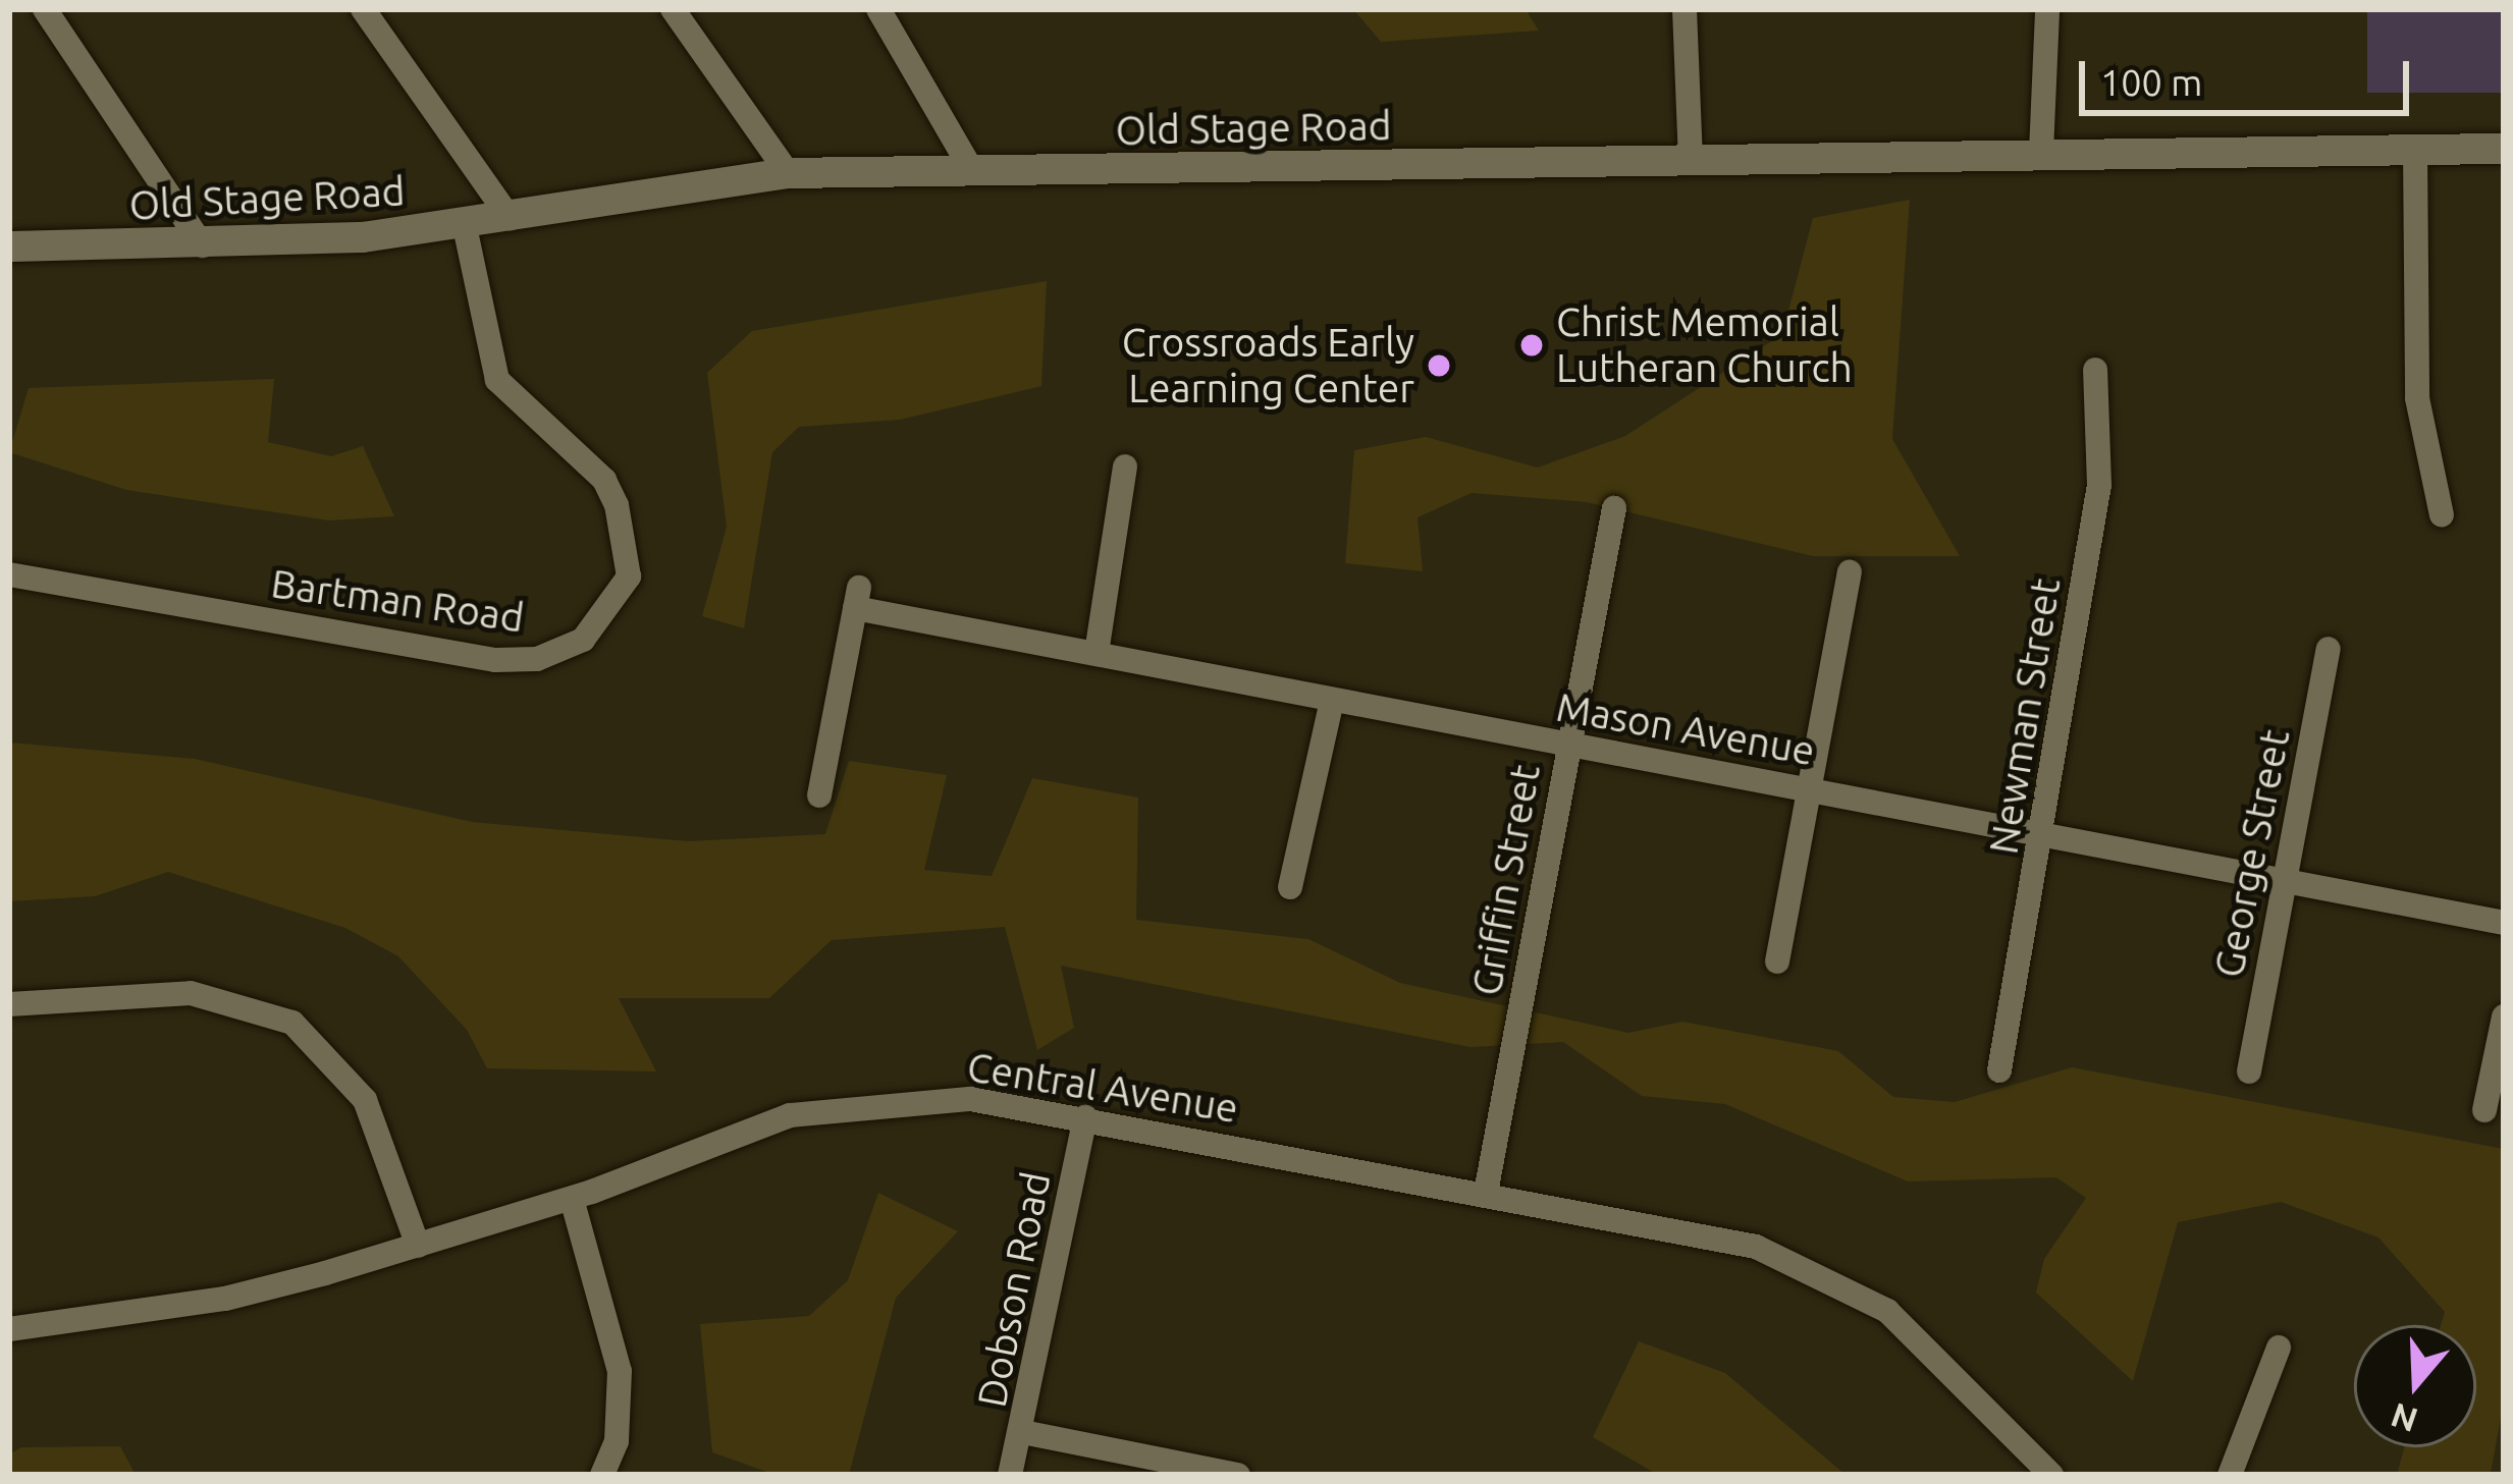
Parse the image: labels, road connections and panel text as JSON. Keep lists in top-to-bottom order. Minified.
{"streets":{"street":["Old Stage Road","Bartman Road","Newman Street","Mason Avenue","George Street","Griffin Street","Central Avenue","Dobson Road"]},"crossings":[["Old Stage Road","Bartman Road"],["Newman Street","Mason Avenue"],["Mason Avenue","George Street"],["Mason Avenue","Griffin Street"],["Griffin Street","Central Avenue"],["Central Avenue","Dobson Road"]],"places":["Christ Memorial Lutheran Church","Crossroads Early Learning Center"],"scale_bar":"100 m","north":"bottom"}
